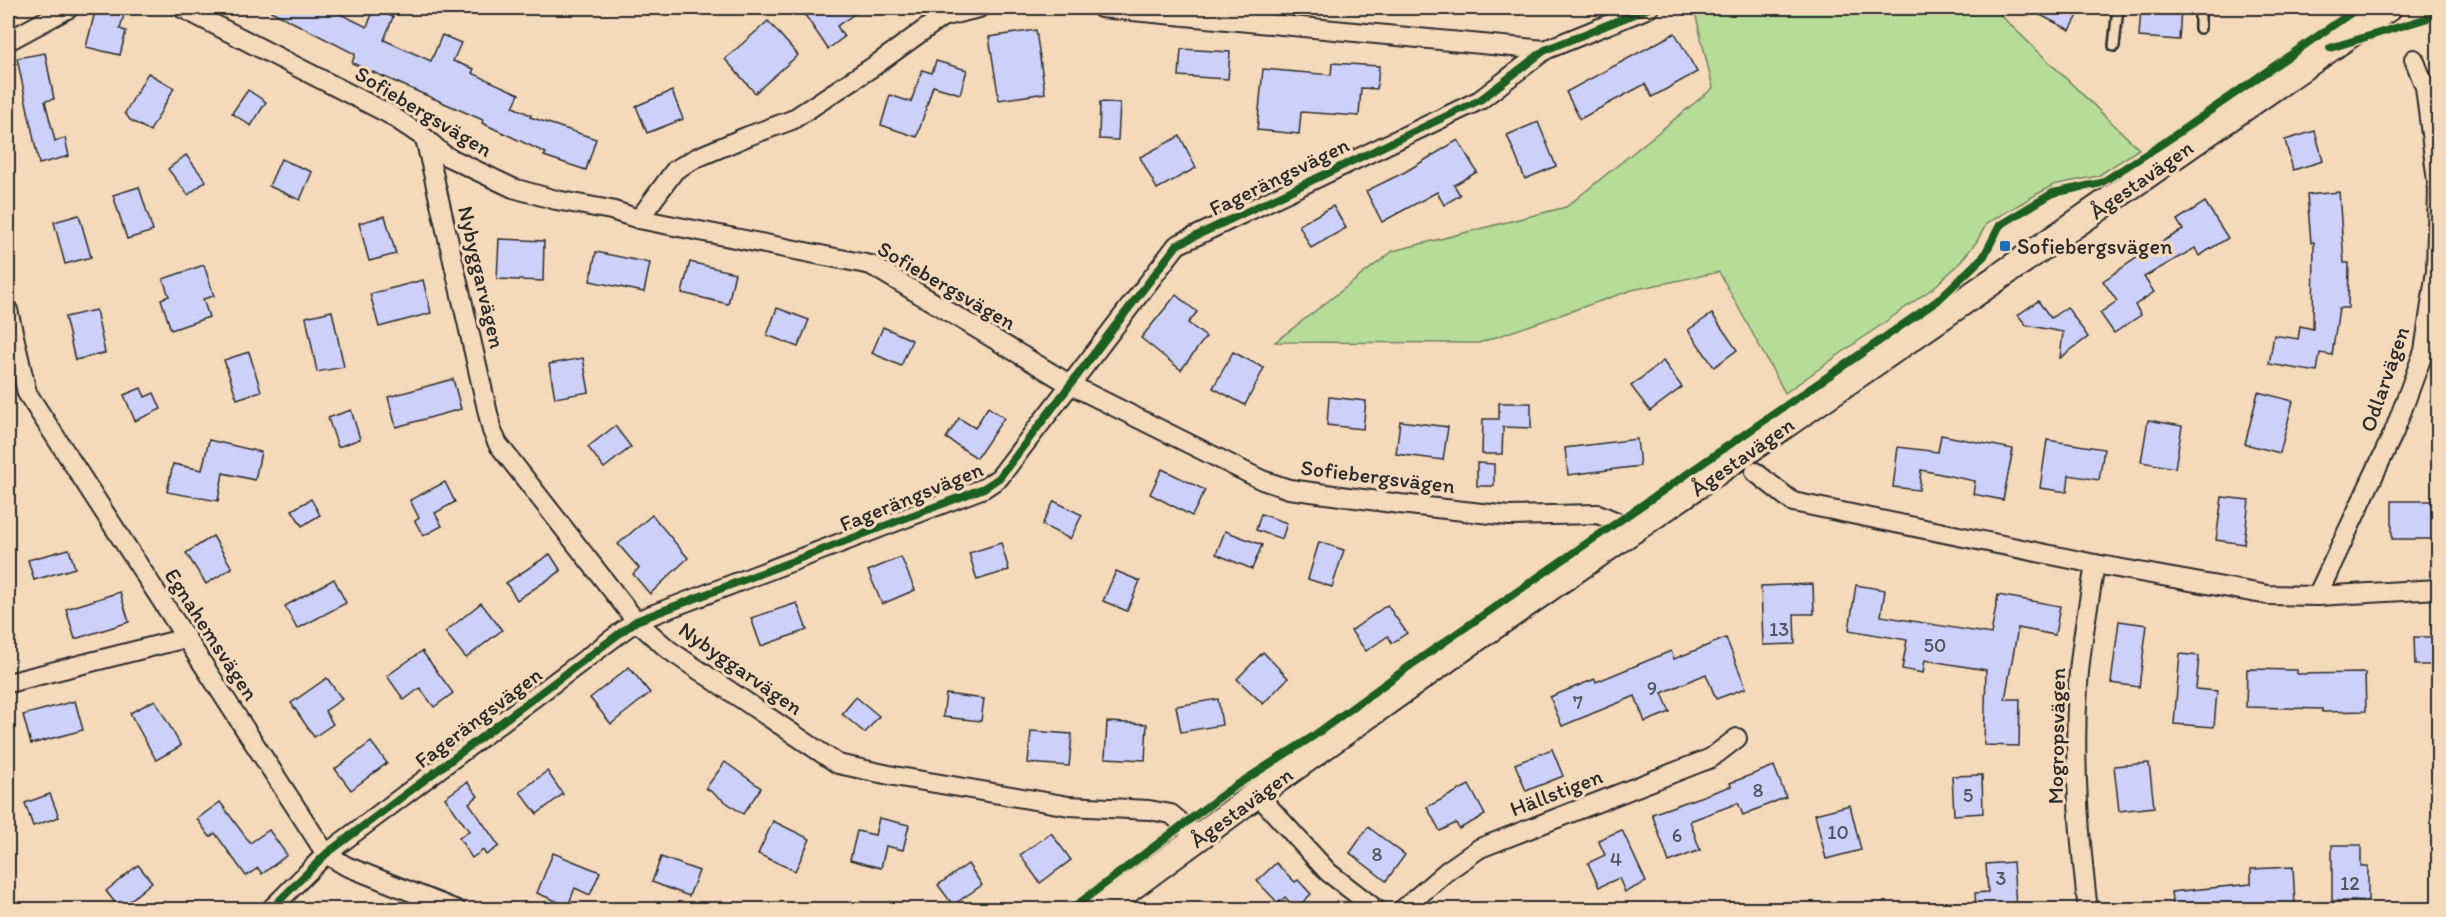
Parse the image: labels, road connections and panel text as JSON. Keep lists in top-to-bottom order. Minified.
{"streets":{"main road":["Ågestavägen"],"street":["Sofiebergsvägen","Fagerängsvägen","Nybyggarvägen","Odlarvägen","Egnahemsvägen","Mogropsvägen","Hällstigen"]},"crossings":[["Sofiebergsvägen","Fagerängsvägen"],["Sofiebergsvägen","Ågestavägen"],["Sofiebergsvägen","Nybyggarvägen"],["Fagerängsvägen","Nybyggarvägen"],["Fagerängsvägen","Egnahemsvägen"],["Ågestavägen","Nybyggarvägen"]],"places":{"transit":["Sofiebergsvägen"]},"house_numbers":["13","50","9","7","8","5","10","6","8","4","3","12"]}
